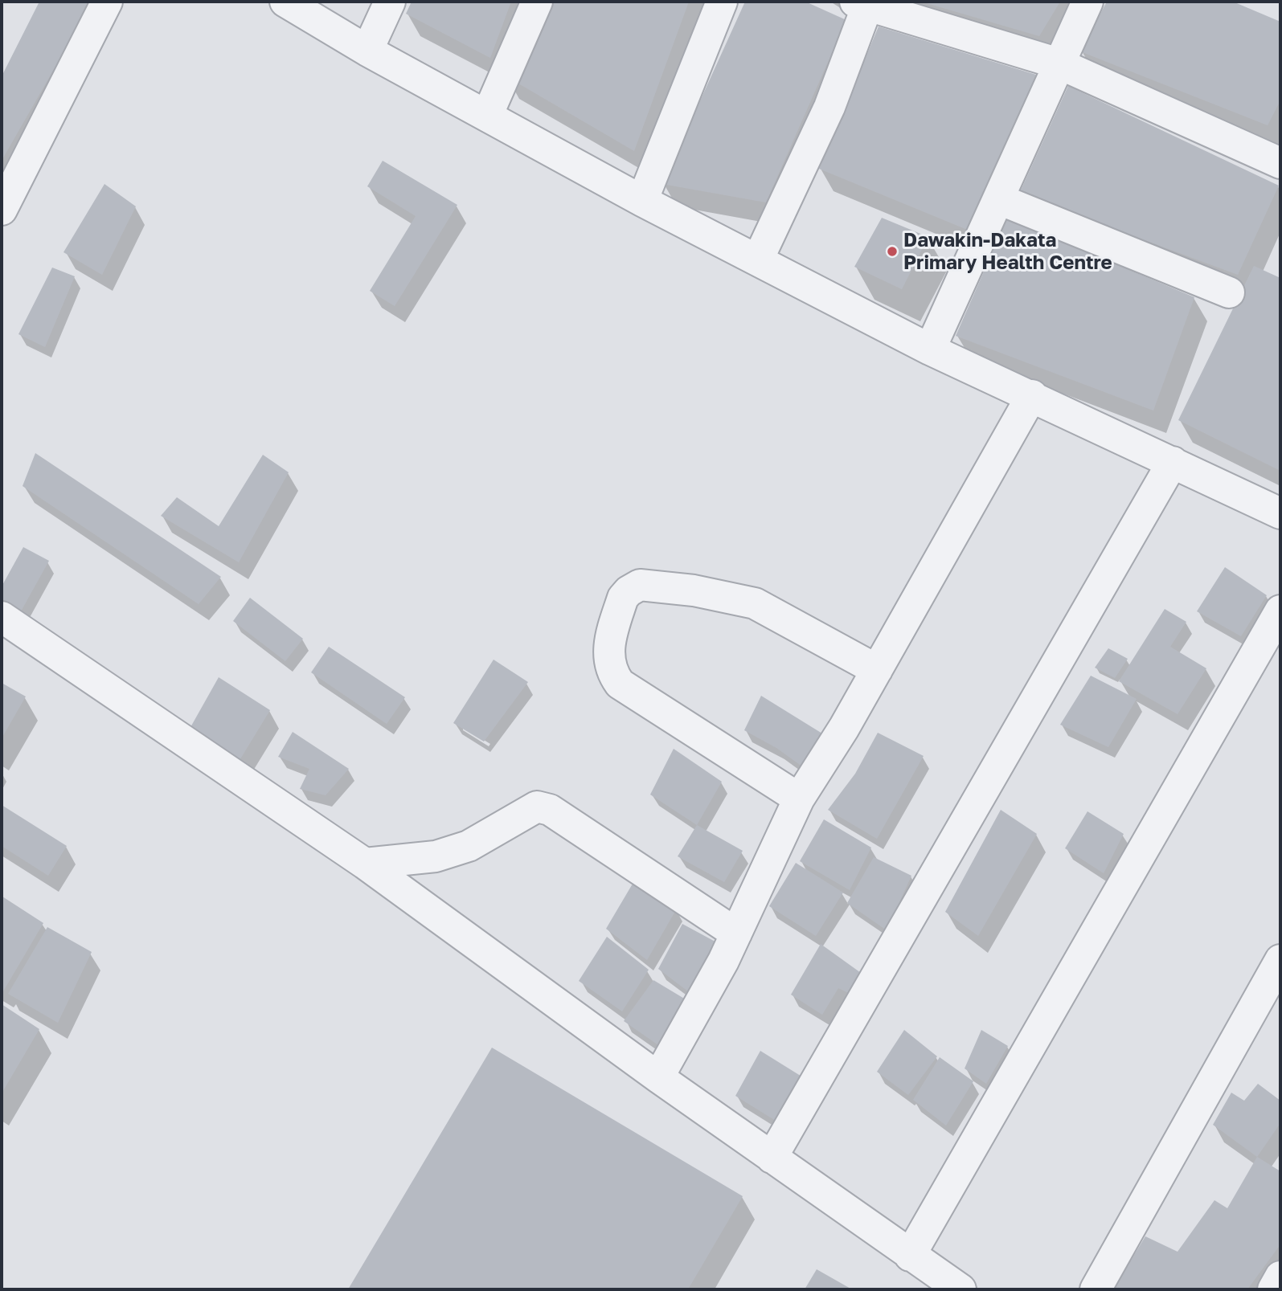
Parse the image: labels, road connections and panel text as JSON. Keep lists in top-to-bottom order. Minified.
{"places":["Dawakin-Dakata Primary Health Centre"]}
